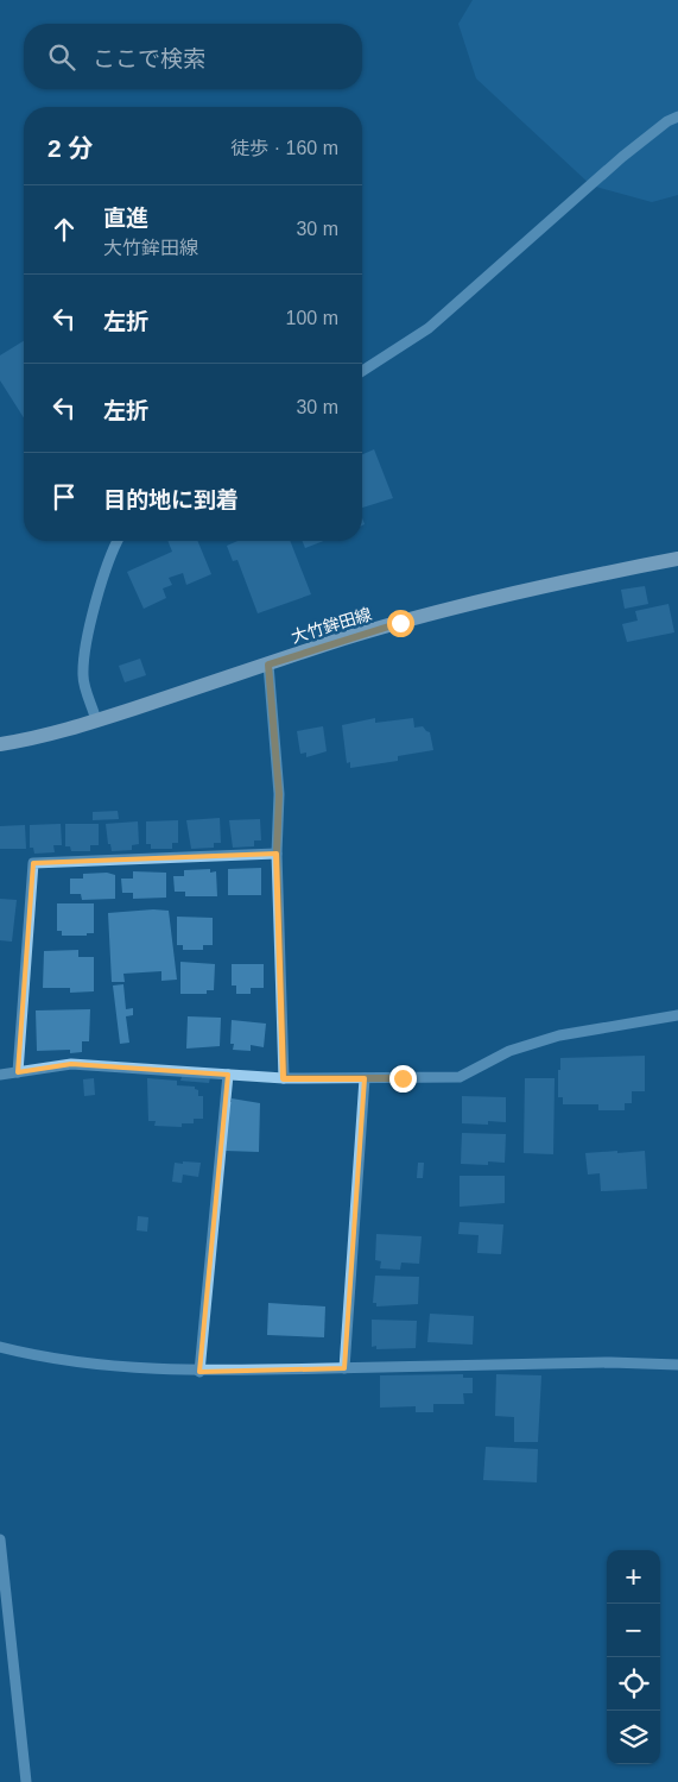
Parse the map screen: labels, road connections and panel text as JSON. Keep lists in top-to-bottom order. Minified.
{"streets":{"main road":["大竹鉾田線"]},"page":{"search":"ここで検索","heading":["2 分","徒歩 · 160 m"],"list":[["直進","大竹鉾田線","30 m"],["左折","100 m"],["左折","30 m"],"目的地に到着"],"map_buttons":["+","−"]}}
